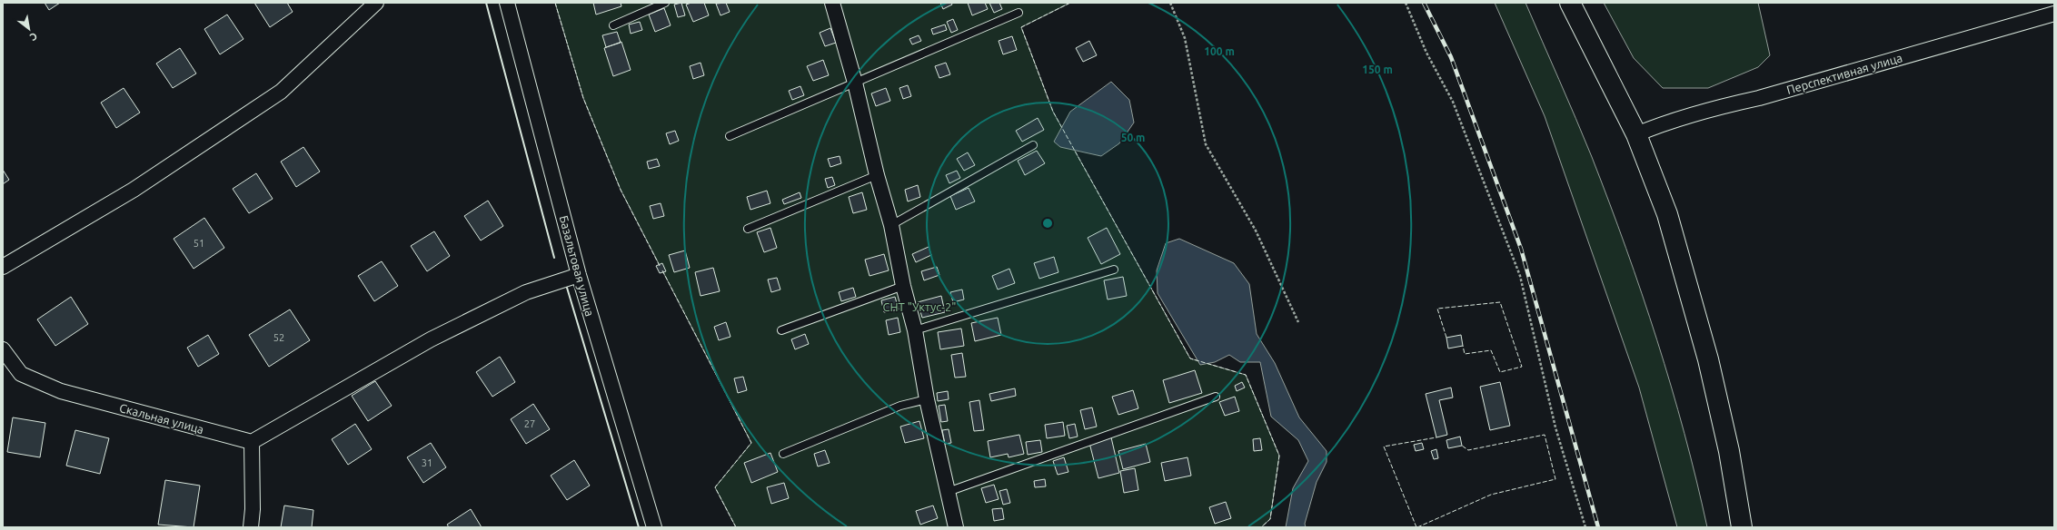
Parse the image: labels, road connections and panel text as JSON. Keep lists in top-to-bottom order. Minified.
{"streets":{"street":["Перспективная улица","Базальтовая улица","Скальная улица"]},"parks":["СНТ \"Уктус-2\""],"house_numbers":["51","52","27","31"],"north":"bottom right","rings":["100 m","150 m","50 m"]}
